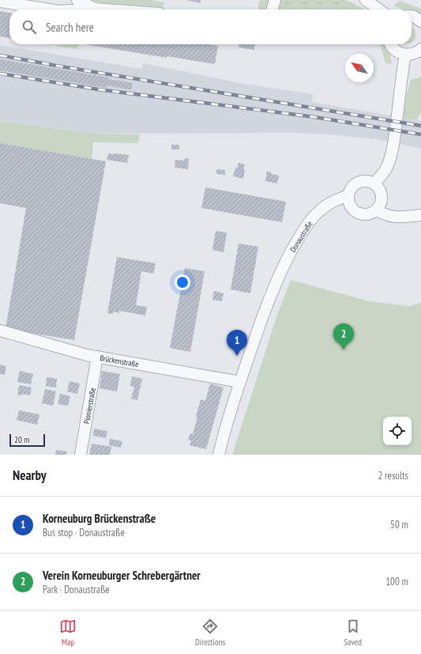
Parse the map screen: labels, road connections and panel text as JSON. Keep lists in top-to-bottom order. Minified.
{"streets":{"street":["Donaustraße","Brückenstraße","Pionierstraße"]},"crossings":[["Donaustraße","Brückenstraße"],["Brückenstraße","Pionierstraße"]],"scale_bar":"20 m","north":"top left","page":{"search":"Search here","pins":["2","1"],"scale":"20 m","heading":["Nearby","2 results"],"list":[{"mark":"1","name":"Korneuburg Brückenstraße","note":"Bus stop · Donaustraße","value":"50 m"},{"mark":"2","name":"Verein Korneuburger Schrebergärtner","note":"Park · Donaustraße","value":"100 m"}],"nav":["Map","Directions","Saved"]}}
